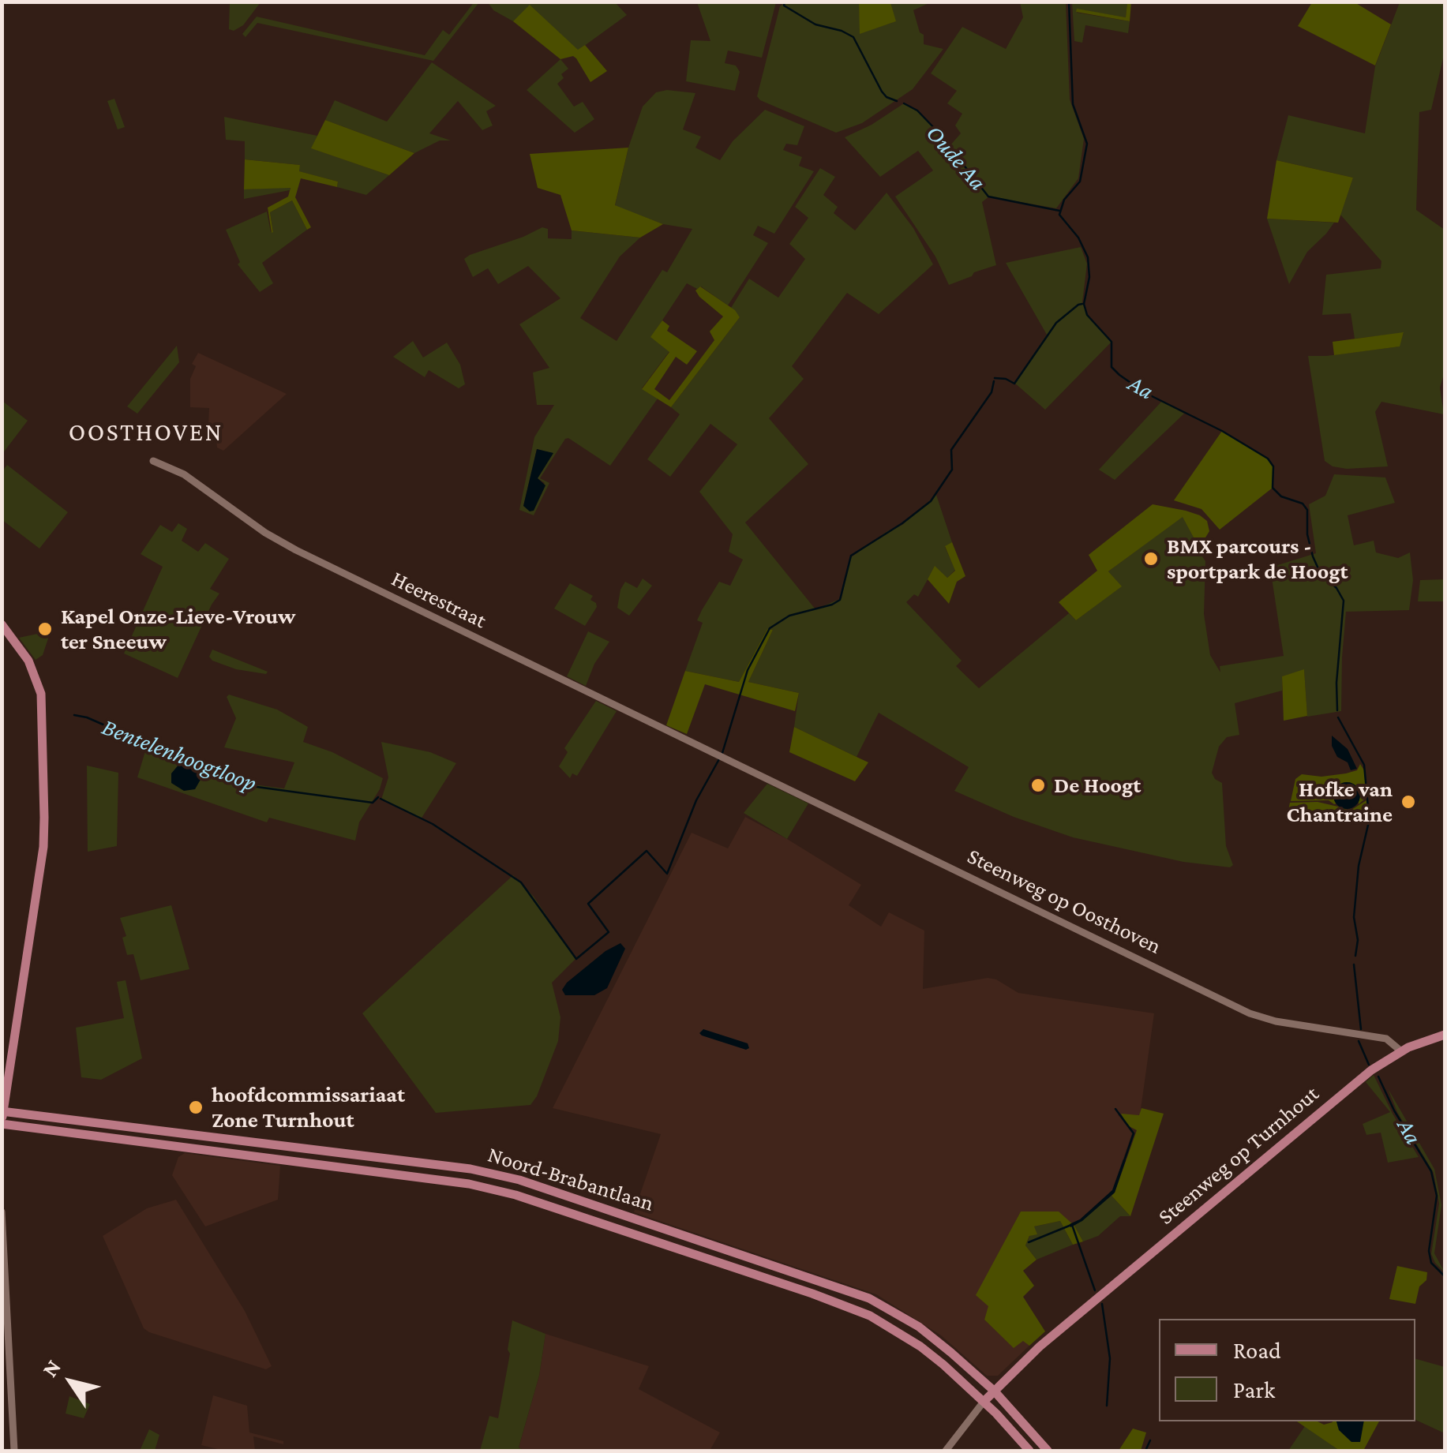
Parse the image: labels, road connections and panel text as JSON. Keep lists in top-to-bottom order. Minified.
{"streets":{"main road":["Steenweg op Turnhout","Noord-Brabantlaan"],"street":["Heerestraat","Steenweg op Oosthoven"]},"crossings":[["Heerestraat","Steenweg op Oosthoven"],["Steenweg op Oosthoven","Steenweg op Turnhout"],["Steenweg op Turnhout","Noord-Brabantlaan"]],"districts":["OOSTHOVEN"],"water":["Oude Aa","Aa","Bentelenhoogtloop"],"places":["BMX parcours - sportpark de Hoogt","Kapel Onze-Lieve-Vrouw ter Sneeuw","De Hoogt","Hofke van Chantraine","hoofdcommissariaat Zone Turnhout"],"legend":["Road","Park"],"north":"top left"}
